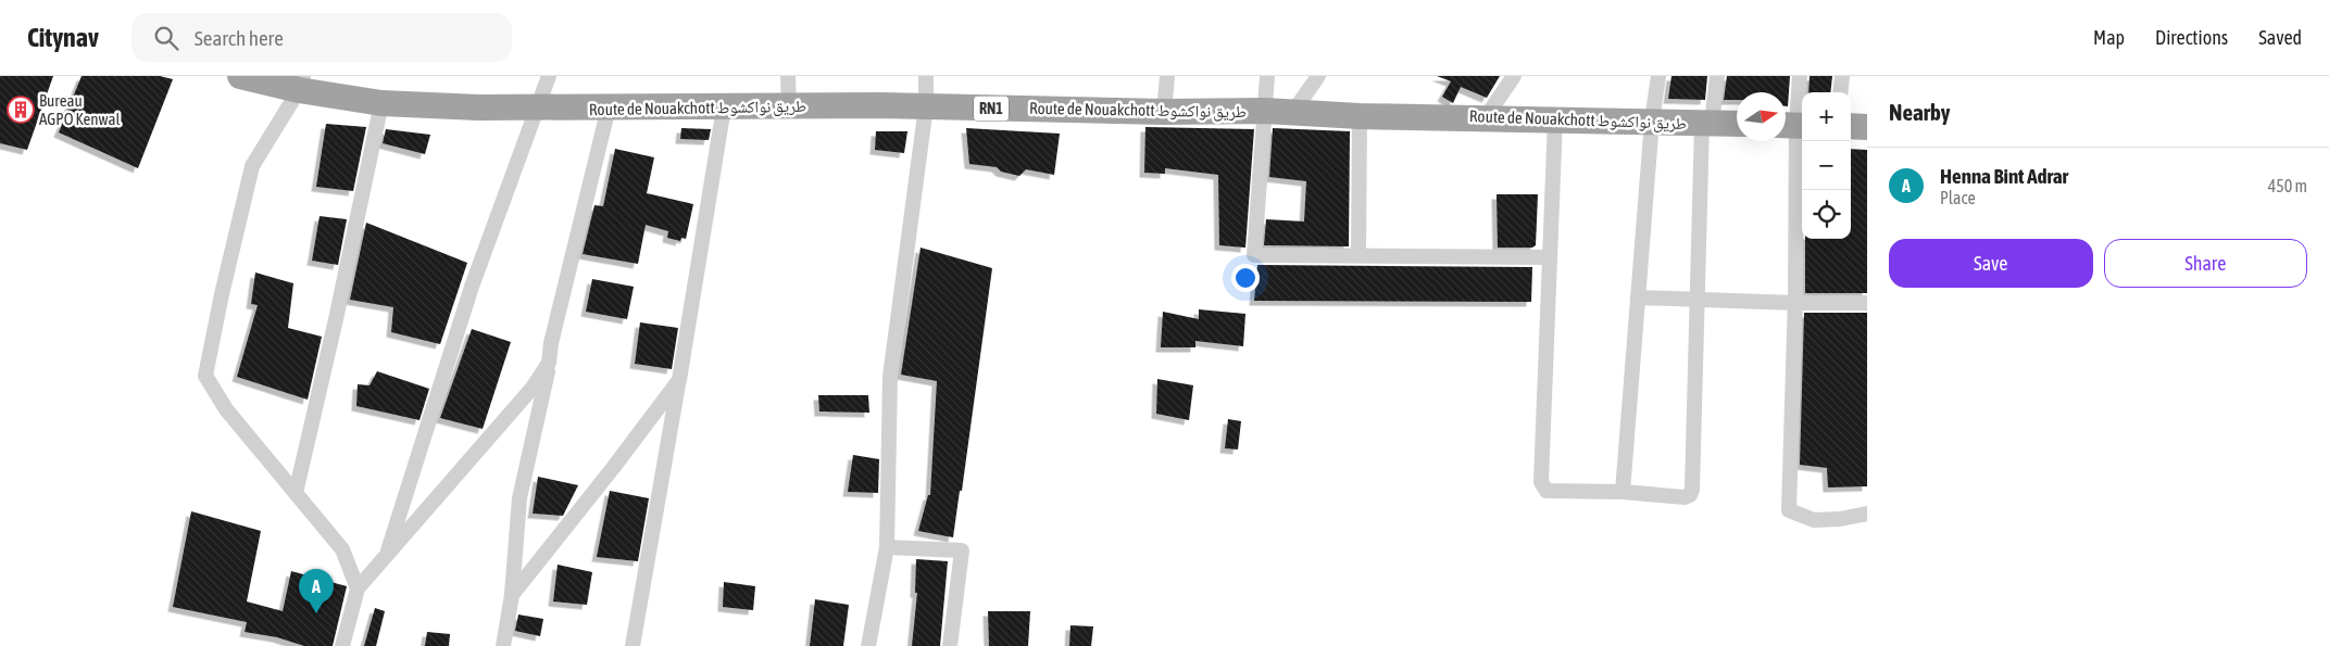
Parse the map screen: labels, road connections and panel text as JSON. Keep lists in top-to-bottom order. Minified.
{"streets":{"highway":["Route de Nouakchott طريق نواكشوط","RN1"]},"places":{"building":["Bureau AGPO Kenwal"]},"north":"right","page":{"header":"Citynav","search":"Search here","nav":["Map","Directions","Saved"],"heading":"Nearby","map_buttons":["+","−"],"list":[{"mark":"A","name":"Henna Bint Adrar","note":"Place","value":"450 m"}],"buttons":["Save","Share"],"pins":"A"}}
